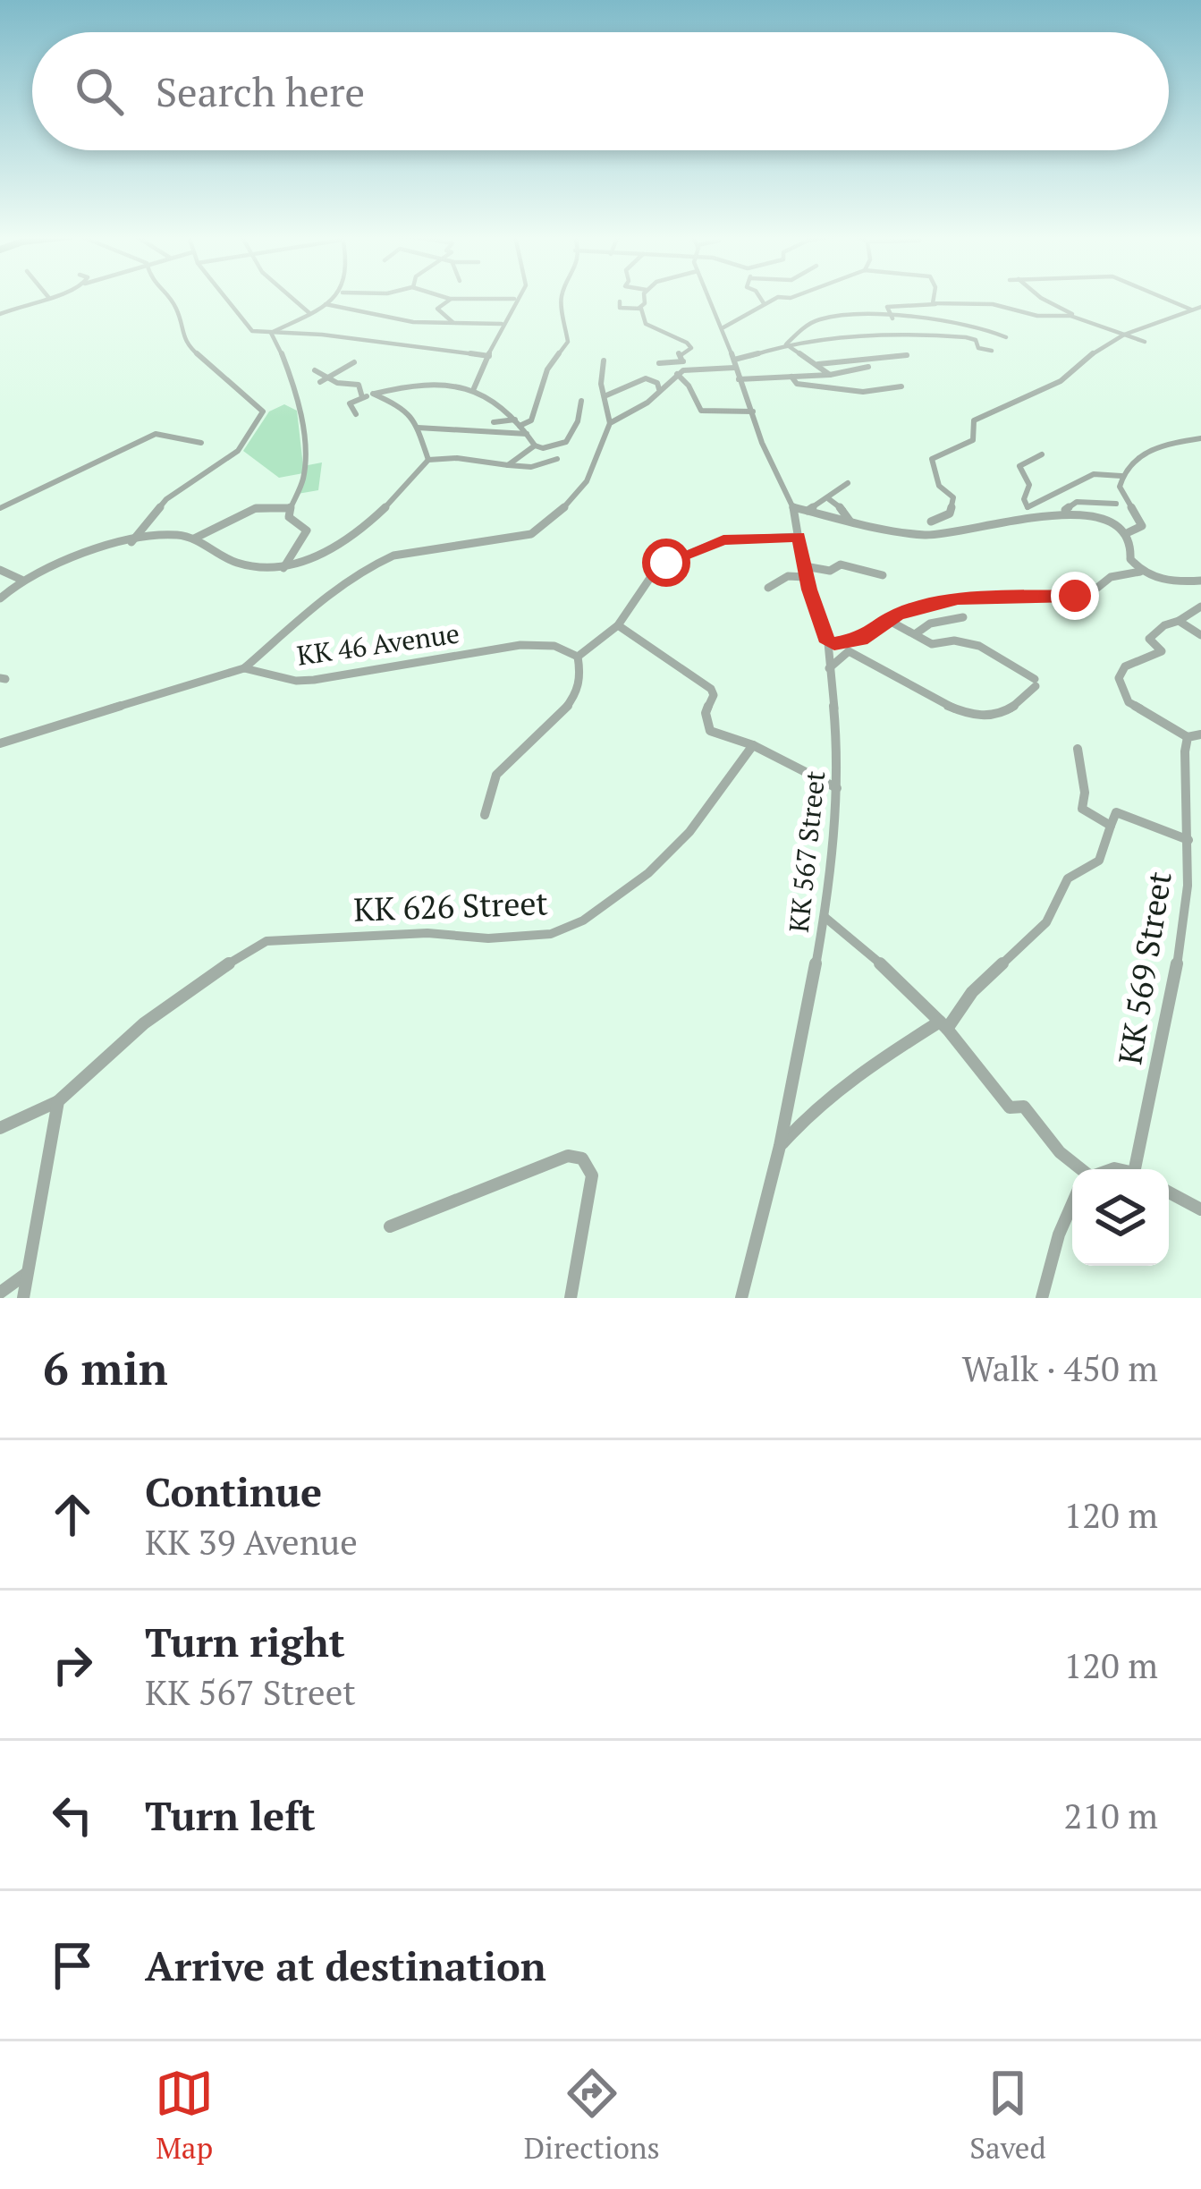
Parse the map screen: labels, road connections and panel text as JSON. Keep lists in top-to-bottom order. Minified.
{"streets":{"street":["KK 46 Avenue","KK 567 Street","KK 626 Street","KK 569 Street"]},"page":{"search":"Search here","heading":["6 min","Walk · 450 m"],"list":[["Continue","KK 39 Avenue","120 m"],["Turn right","KK 567 Street","120 m"],["Turn left","210 m"],"Arrive at destination"],"nav":["Map","Directions","Saved"]}}
